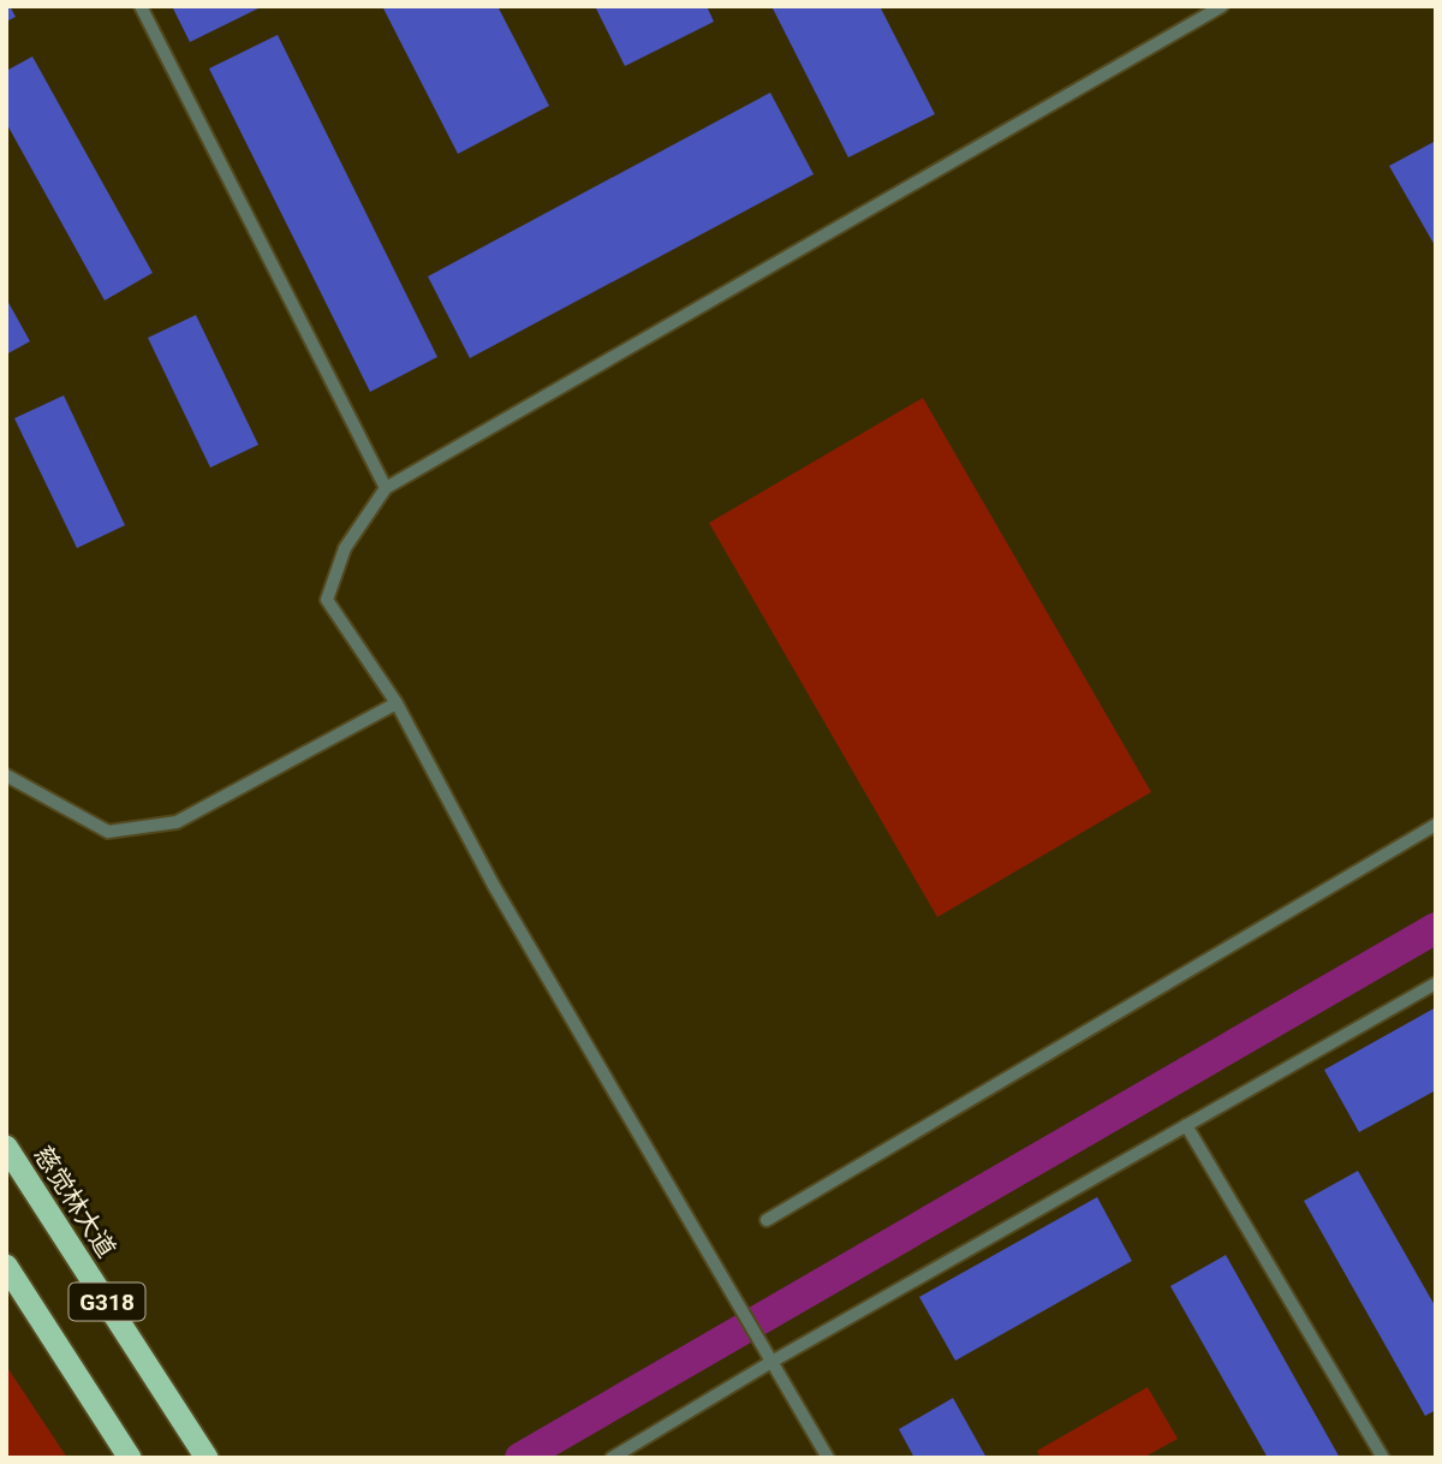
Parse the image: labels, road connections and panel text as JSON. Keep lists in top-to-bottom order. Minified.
{"streets":{"highway":["慈觉林大道","G318"]}}
